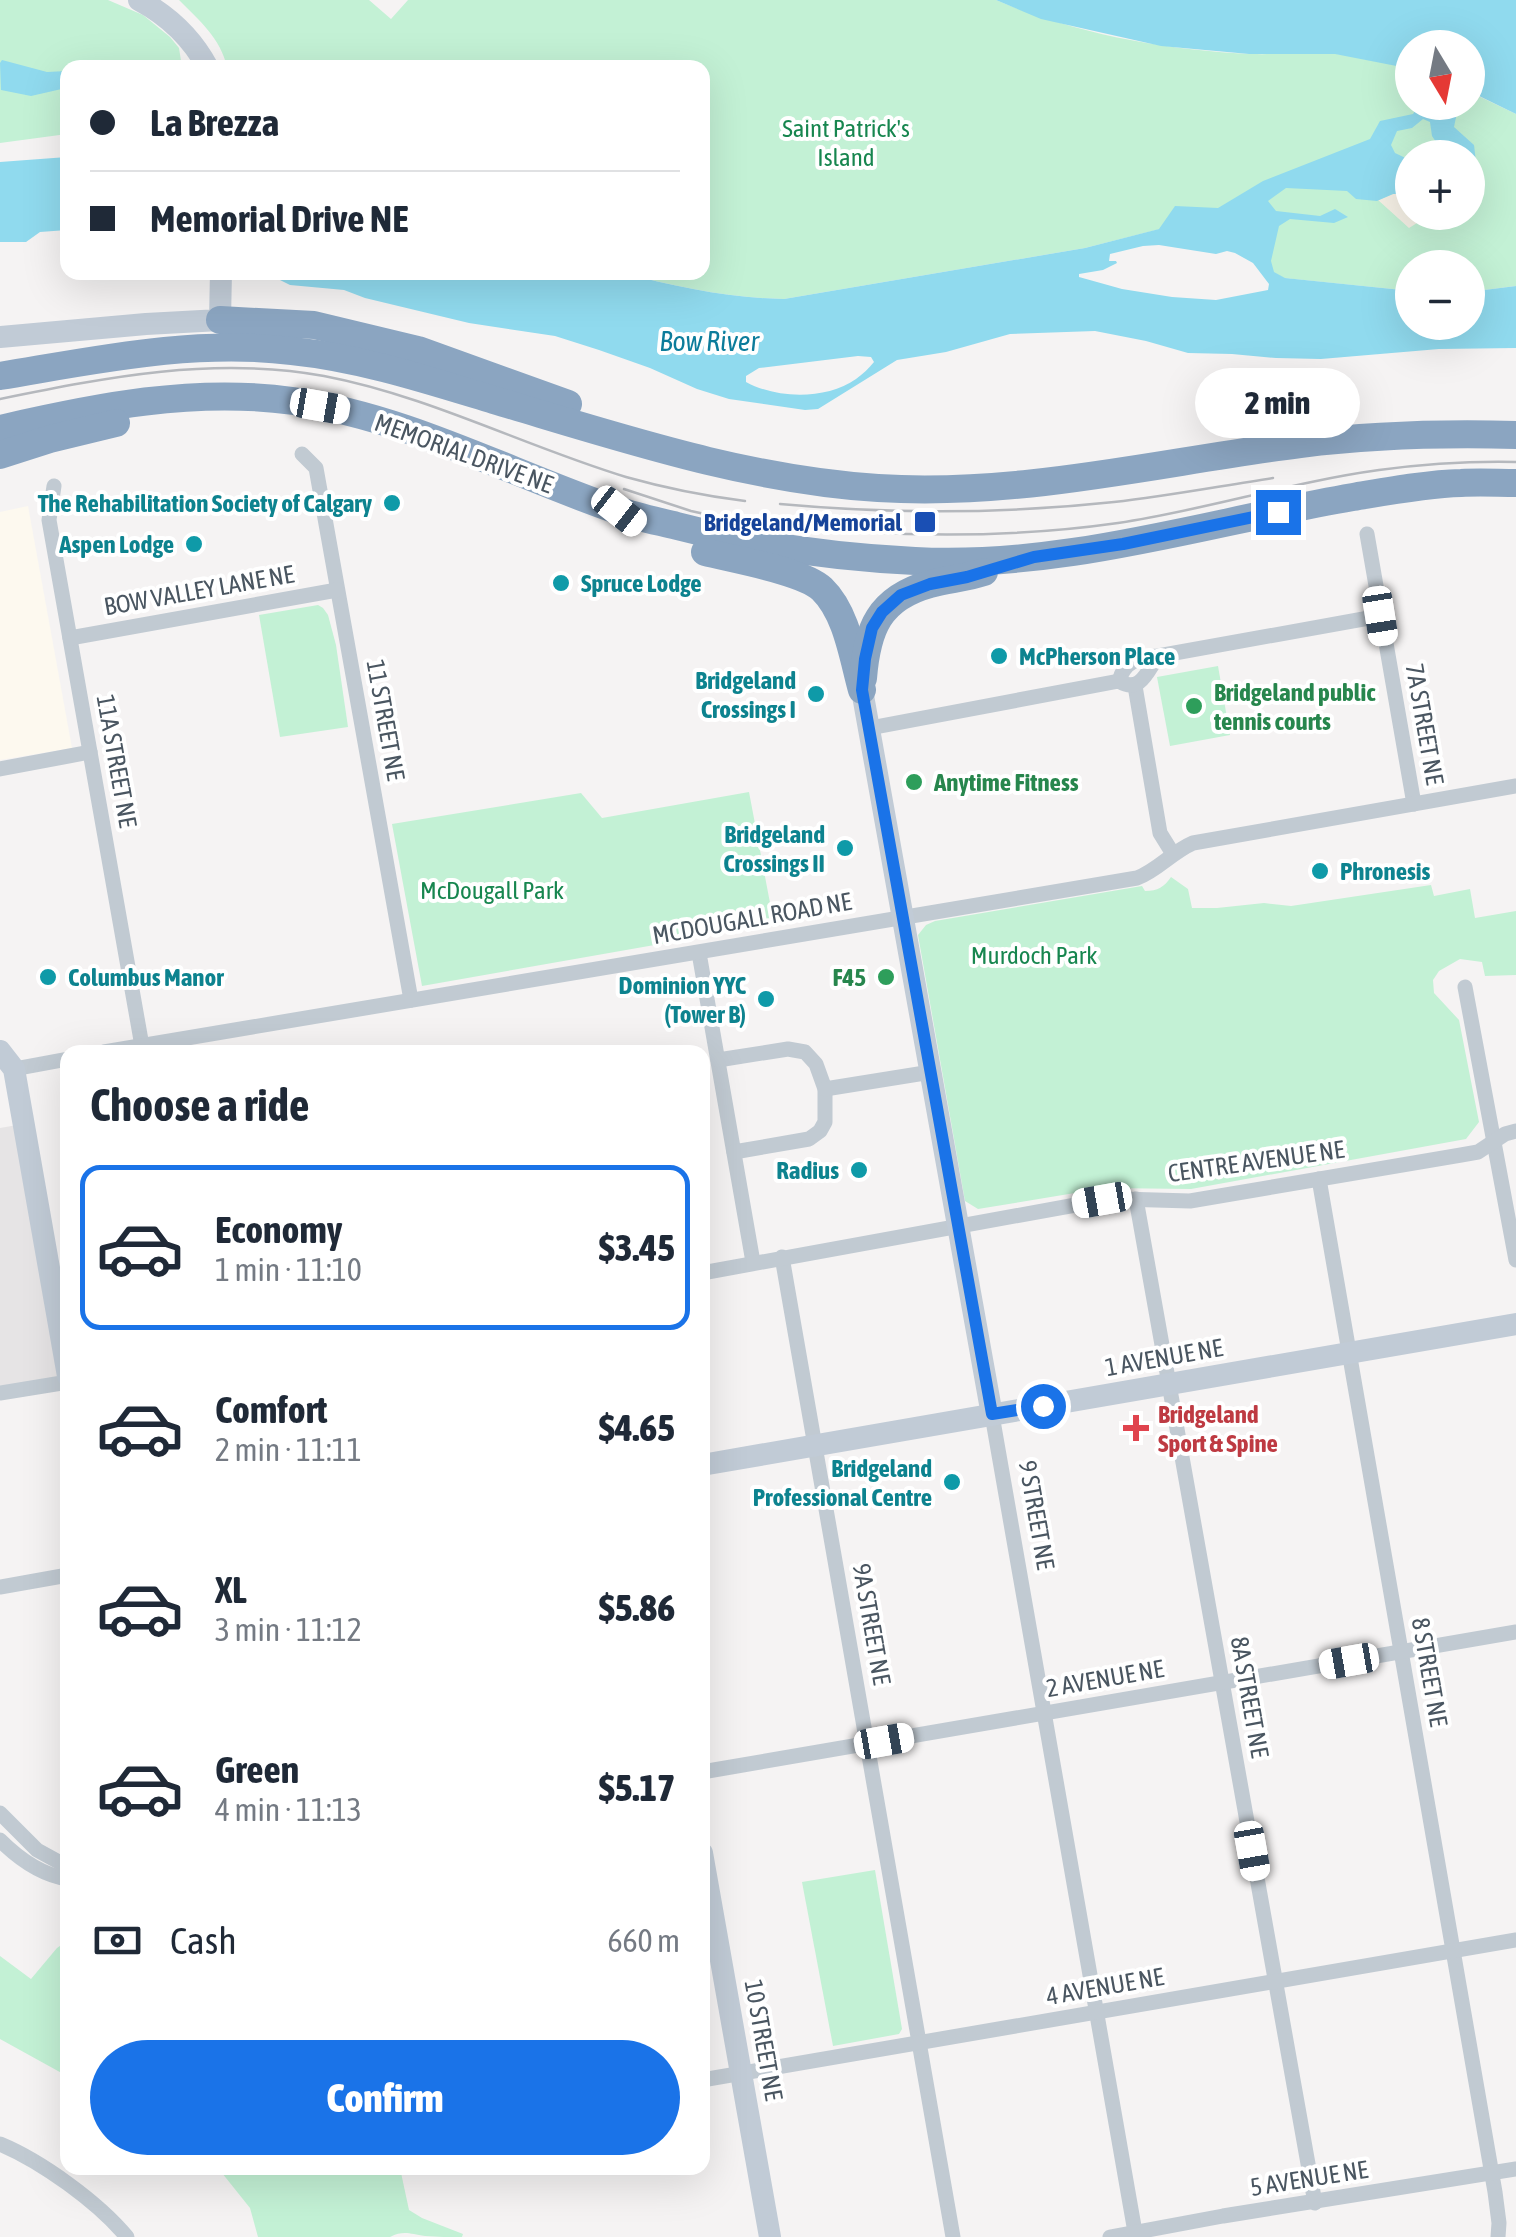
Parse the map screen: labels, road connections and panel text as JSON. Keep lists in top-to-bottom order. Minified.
{"streets":{"highway":["MEMORIAL DRIVE NE"],"street":["BOW VALLEY LANE NE","11 STREET NE","7A STREET NE","11A STREET NE","MCDOUGALL ROAD NE","CENTRE AVENUE NE","1 AVENUE NE","9 STREET NE","9A STREET NE","8 STREET NE","2 AVENUE NE","8A STREET NE","4 AVENUE NE","10 STREET NE","5 AVENUE NE"]},"crossings":[["BOW VALLEY LANE NE","11 STREET NE"],["BOW VALLEY LANE NE","11A STREET NE"],["11 STREET NE","MCDOUGALL ROAD NE"],["7A STREET NE","MCDOUGALL ROAD NE"],["MCDOUGALL ROAD NE","9 STREET NE"],["CENTRE AVENUE NE","9 STREET NE"],["CENTRE AVENUE NE","9A STREET NE"],["CENTRE AVENUE NE","8 STREET NE"],["CENTRE AVENUE NE","8A STREET NE"],["1 AVENUE NE","9 STREET NE"],["1 AVENUE NE","9A STREET NE"],["1 AVENUE NE","8 STREET NE"],["1 AVENUE NE","8A STREET NE"],["9 STREET NE","2 AVENUE NE"],["9 STREET NE","4 AVENUE NE"],["9 STREET NE","5 AVENUE NE"],["9A STREET NE","2 AVENUE NE"],["9A STREET NE","4 AVENUE NE"],["8 STREET NE","2 AVENUE NE"],["8 STREET NE","4 AVENUE NE"],["8 STREET NE","5 AVENUE NE"],["2 AVENUE NE","8A STREET NE"],["8A STREET NE","4 AVENUE NE"],["8A STREET NE","5 AVENUE NE"],["4 AVENUE NE","10 STREET NE"]],"water":["Bow River"],"parks":["Saint Patrick's Island","McDougall Park","Murdoch Park"],"places":{"other":["The Rehabilitation Society of Calgary","Aspen Lodge","Spruce Lodge","McPherson Place","Bridgeland Crossings I","Bridgeland public tennis courts","Anytime Fitness","Bridgeland Crossings II","Phronesis","Columbus Manor","F45","Dominion YYC (Tower B)","Radius","Bridgeland Professional Centre"],"transit":["Bridgeland/Memorial"],"health":["Bridgeland Sport & Spine"]},"north":"bottom","page":{"map_buttons":["+","−"],"banner":["La Brezza","Memorial Drive NE"],"bubble":"2 min","heading":"Choose a ride","list":[{"name":"Economy","note":"1 min · 11:10","value":"$3.45"},{"name":"Comfort","note":"2 min · 11:11","value":"$4.65"},{"name":"XL","note":"3 min · 11:12","value":"$5.86"},{"name":"Green","note":"4 min · 11:13","value":"$5.17"}],"pay":["Cash","660 m"],"buttons":"Confirm"}}
